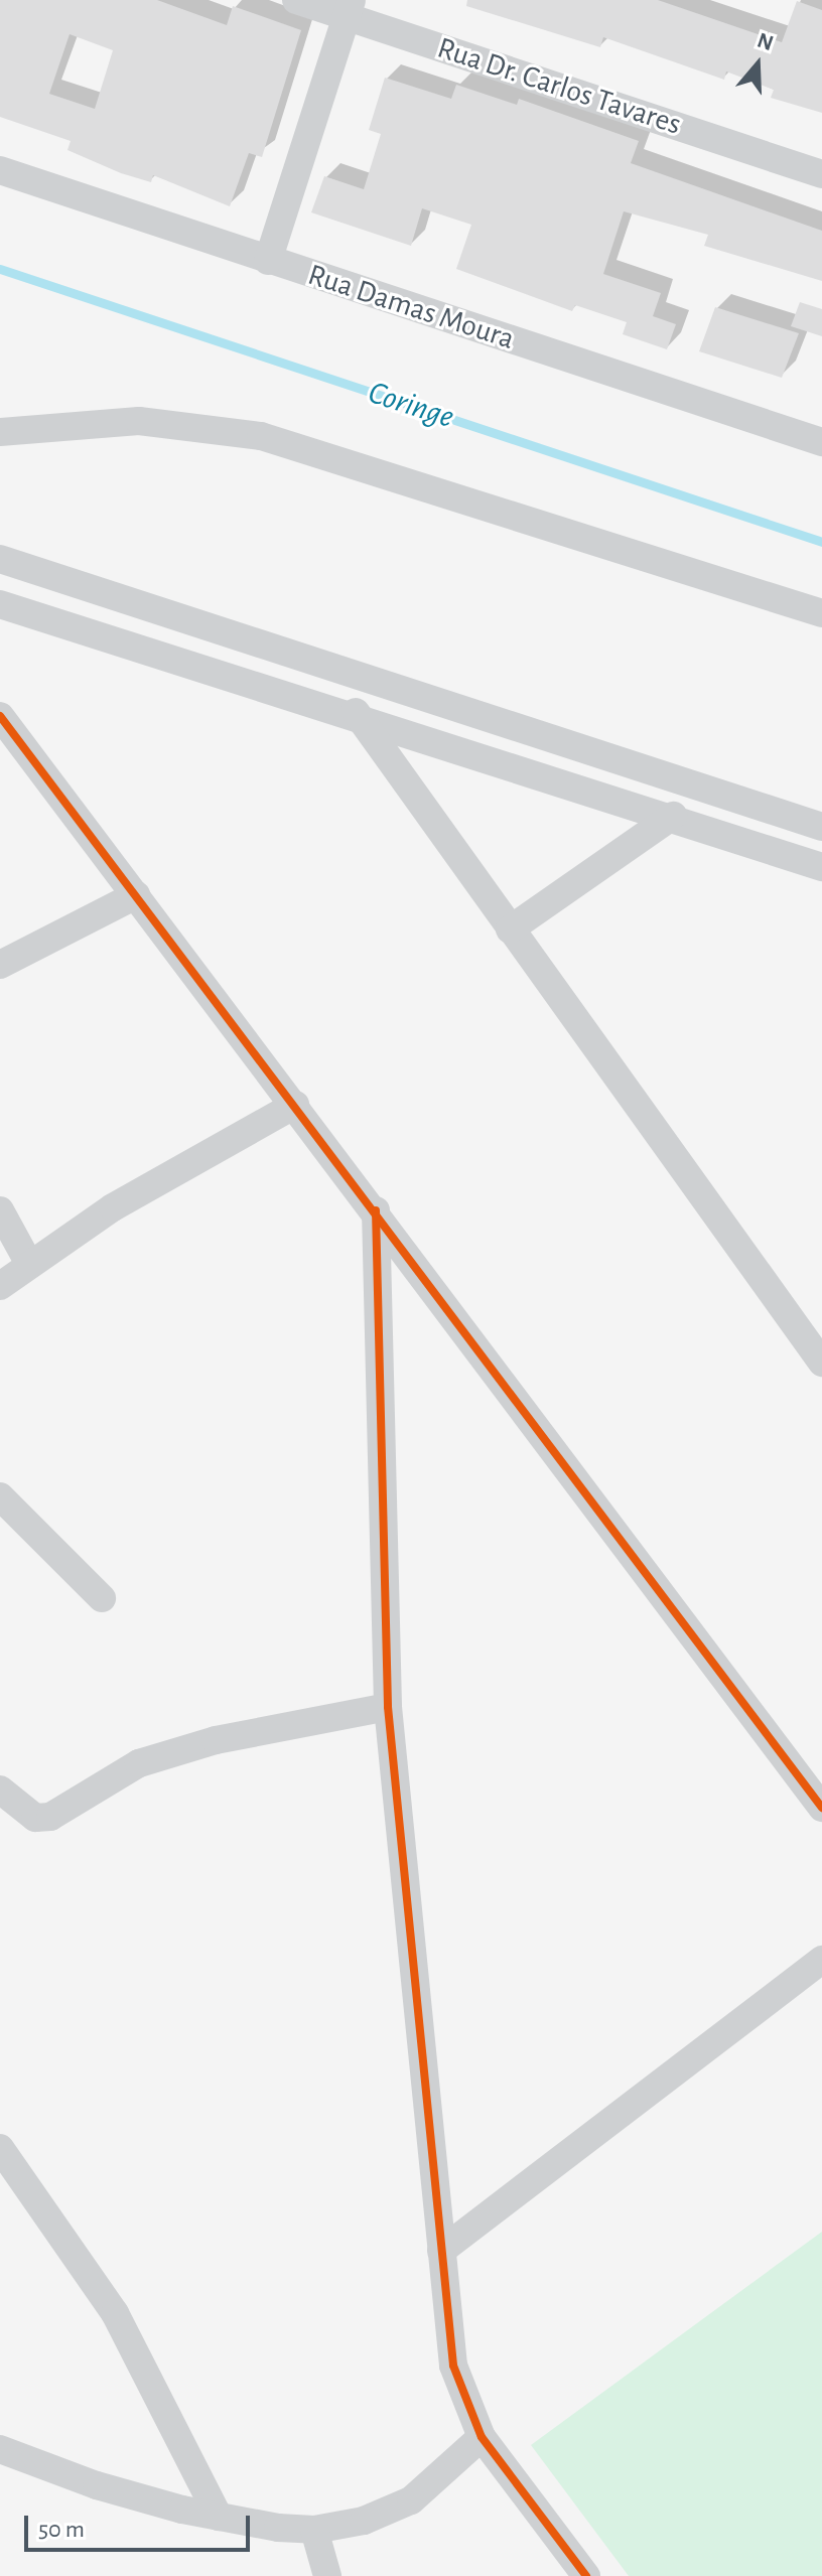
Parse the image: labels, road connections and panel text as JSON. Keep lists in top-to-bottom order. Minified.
{"streets":{"street":["Rua Dr. Carlos Tavares","Rua Damas Moura"]},"water":["Coringe"],"scale_bar":"50 m","north":"top"}
